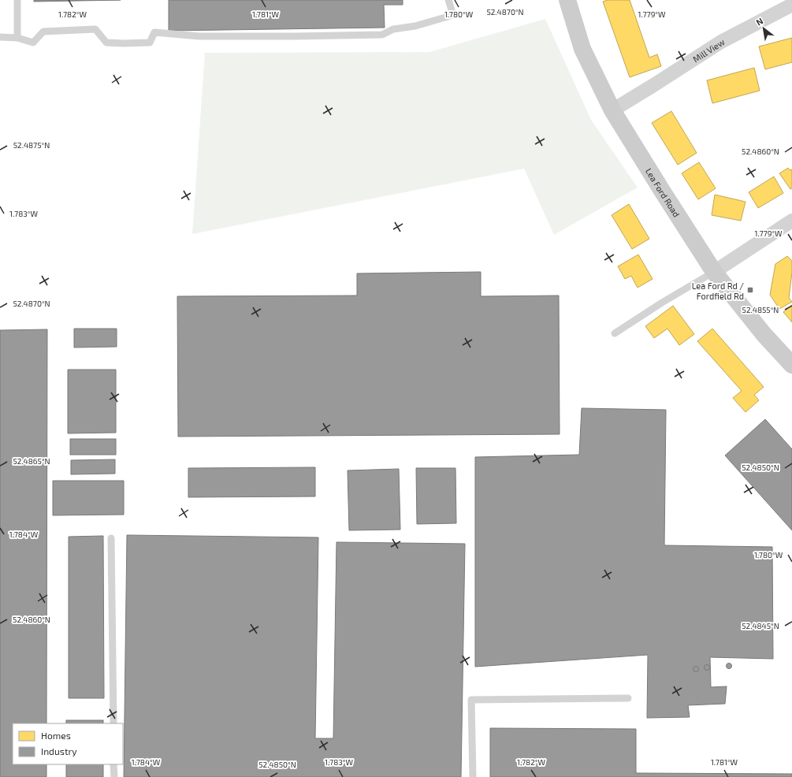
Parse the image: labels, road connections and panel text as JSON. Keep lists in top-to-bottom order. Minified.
{"streets":{"street":["Mill View","Lea Ford Road"]},"crossings":[["Mill View","Lea Ford Road"]],"places":{"transit":["Lea Ford Rd / Fordfield Rd"]},"legend":["Homes","Industry"],"north":"top left","coordinates":["52.4870°N","1.782°W","1.781°W","1.780°W","1.779°W","52.4875°N","52.4860°N","1.783°W","52.4855°N","52.4865°N","52.4850°N","1.784°W","52.4845°N"]}
